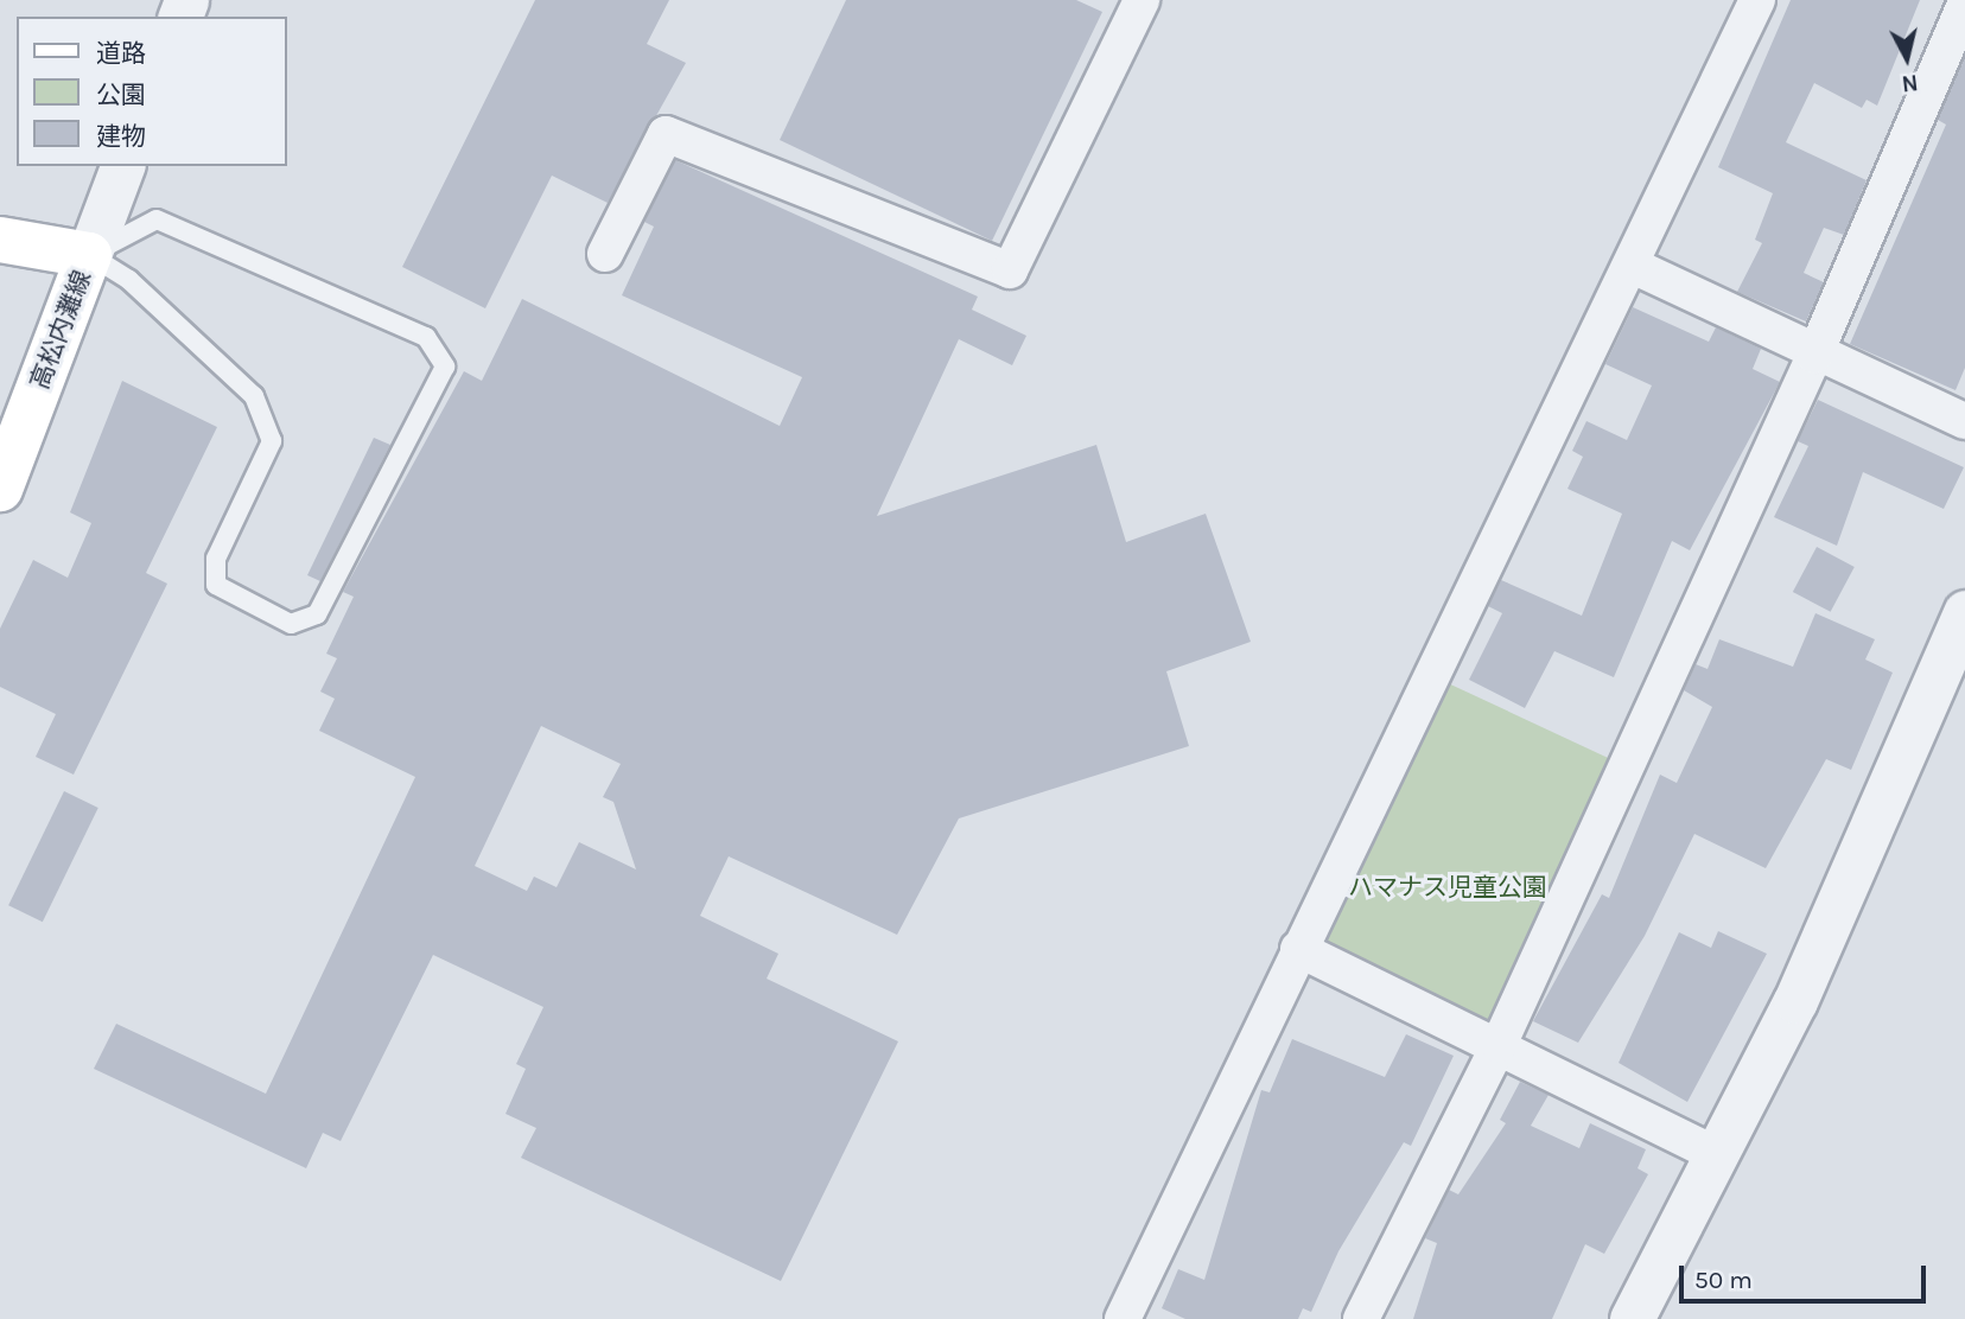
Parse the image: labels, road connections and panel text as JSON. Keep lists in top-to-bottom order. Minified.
{"streets":{"main road":["高松内灘線"]},"parks":["ハマナス児童公園"],"legend":["道路","公園","建物"],"scale_bar":"50 m","north":"bottom"}
